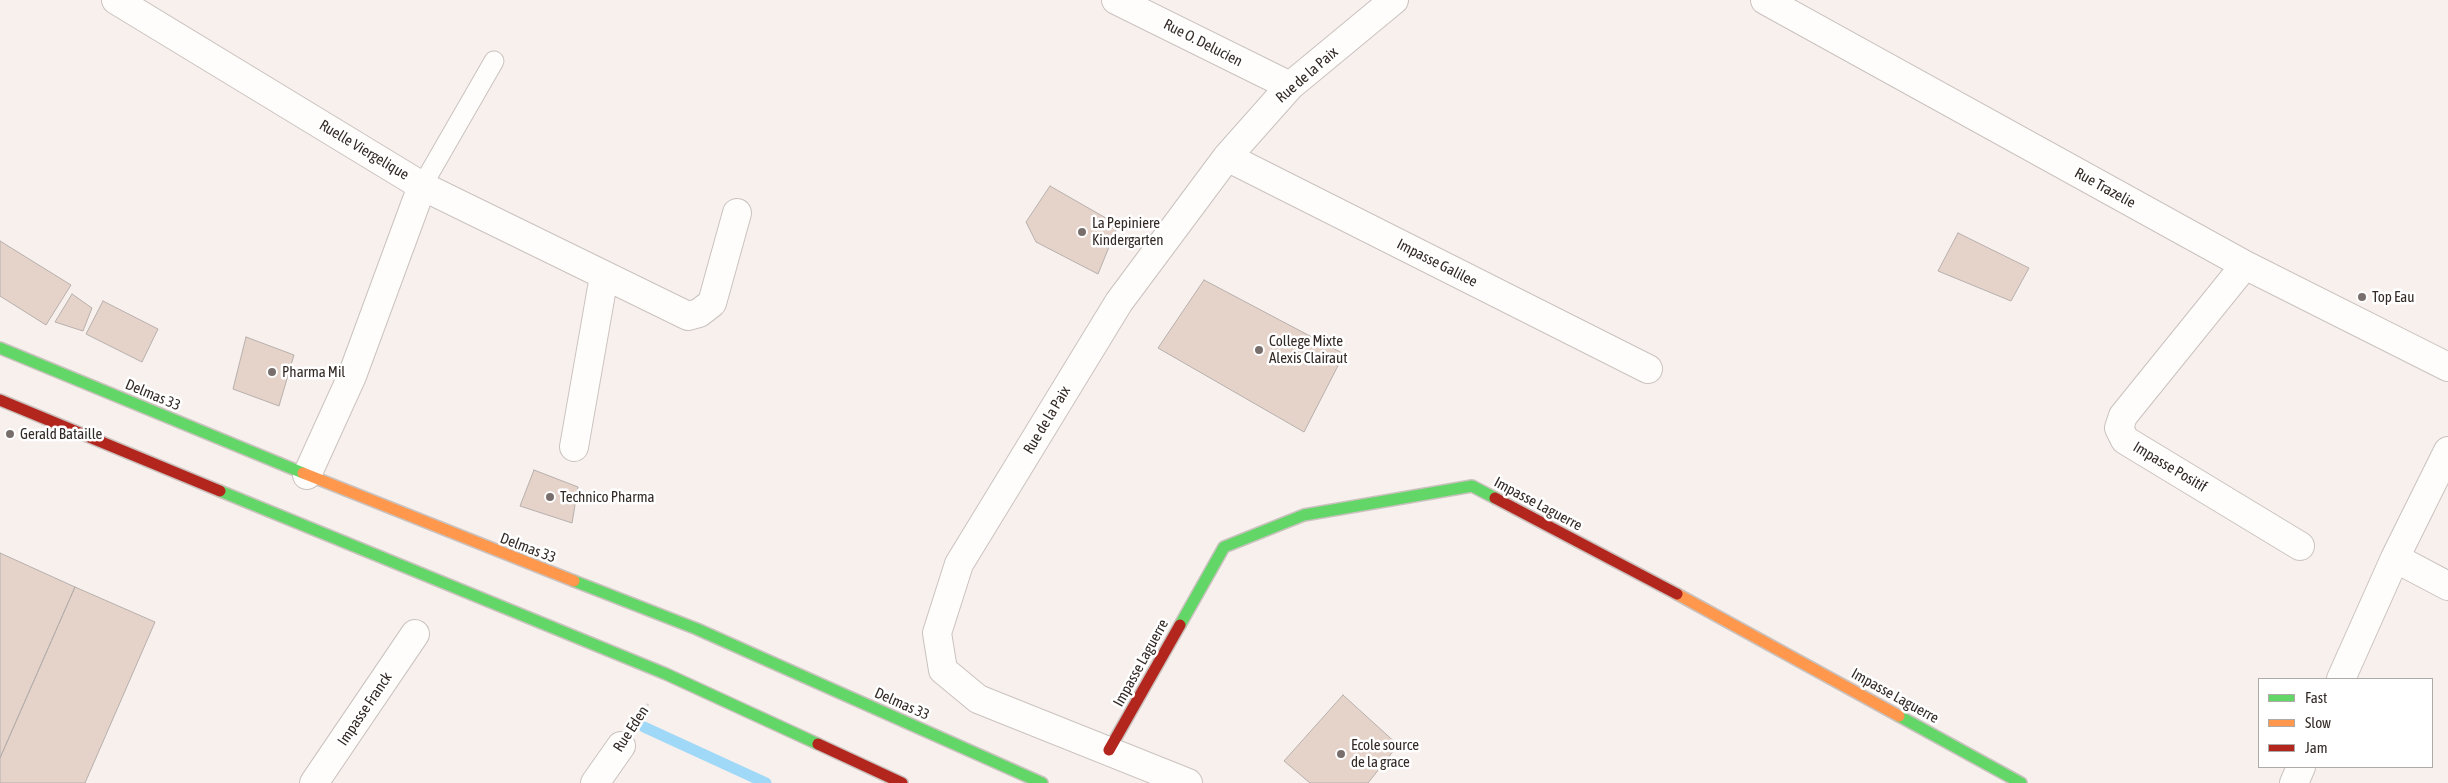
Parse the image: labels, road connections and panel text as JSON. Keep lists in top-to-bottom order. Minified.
{"streets":{"main road":["Delmas 33","Impasse Laguerre"],"street":["Rue O. Delucien","Rue de la Paix","Ruelle Viergelique","Rue Trazelie","Impasse Galilee","Impasse Positif","Impasse Franck","Rue Eden"]},"crossings":[["Rue O. Delucien","Rue de la Paix"],["Rue de la Paix","Impasse Galilee"],["Rue de la Paix","Impasse Laguerre"],["Ruelle Viergelique","Delmas 33"],["Rue Trazelie","Impasse Positif"]],"places":["La Pepiniere Kindergarten","Top Eau","College Mixte Alexis Clairaut","Pharma Mil","Gerald Bataille","Technico Pharma","Ecole source de la grace"],"legend":["Fast","Slow","Jam"]}
